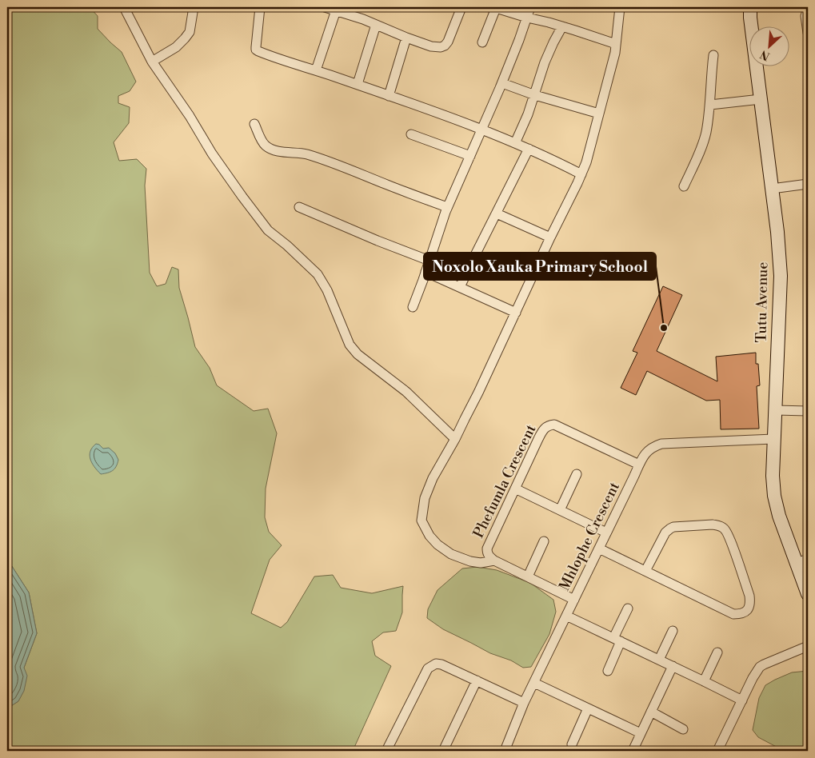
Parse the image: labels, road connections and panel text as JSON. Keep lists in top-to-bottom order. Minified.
{"streets":{"street":["Tutu Avenue","Phefumla Crescent","Mhlophe Crescent"]},"crossings":[["Tutu Avenue","Mhlophe Crescent"],["Phefumla Crescent","Mhlophe Crescent"]],"places":["Noxolo Xauka Primary School"],"north":"bottom left"}
